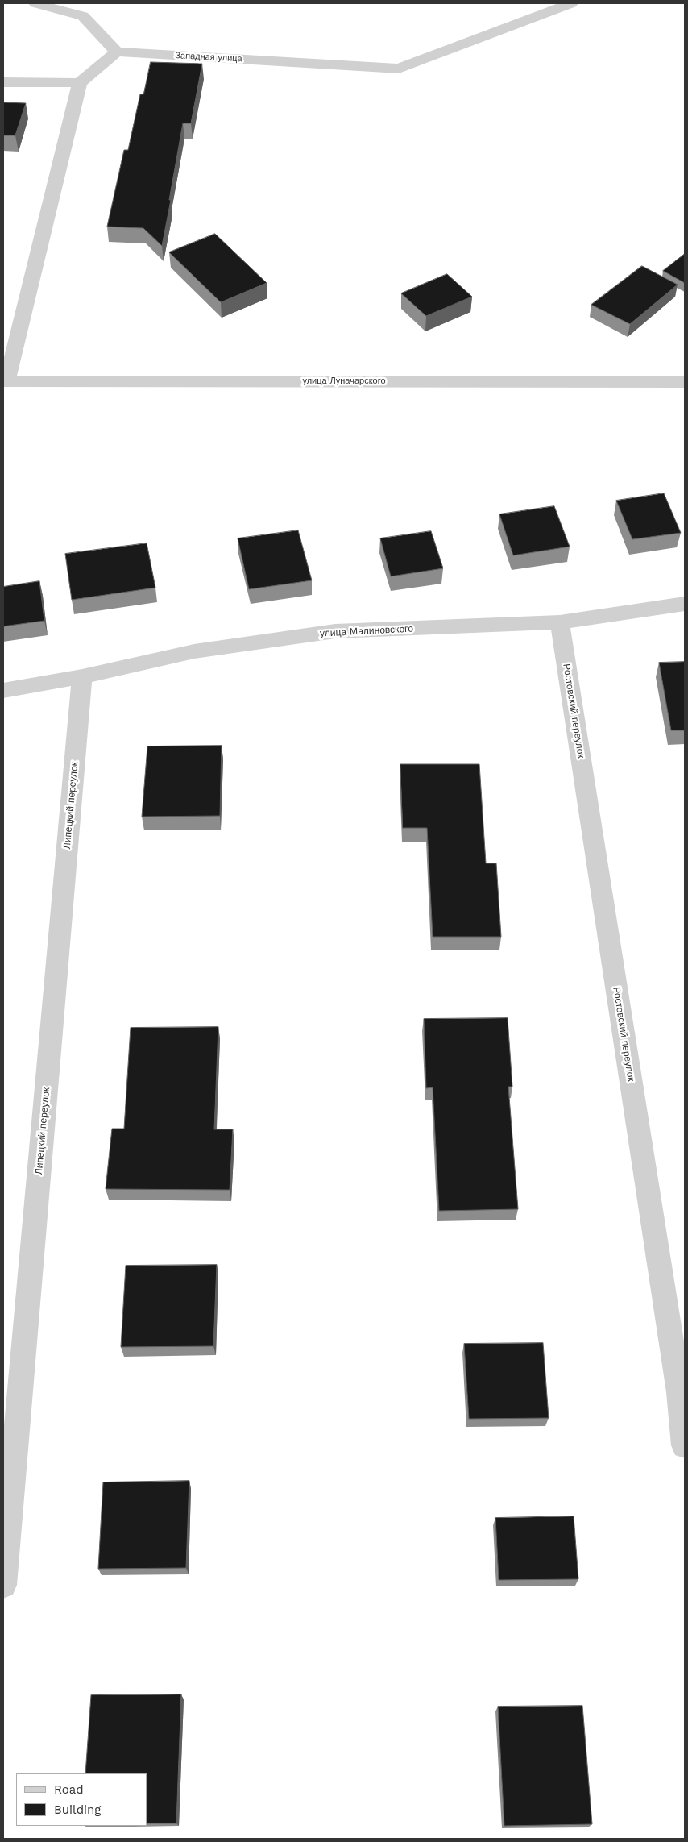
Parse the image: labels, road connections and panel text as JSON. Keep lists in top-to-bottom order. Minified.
{"streets":{"street":["Западная улица","улица Луначарского","улица Малиновского","Ростовский переулок","Липецкий переулок"]},"crossings":[["улица Малиновского","Ростовский переулок"],["улица Малиновского","Липецкий переулок"]],"legend":["Road","Building"]}
